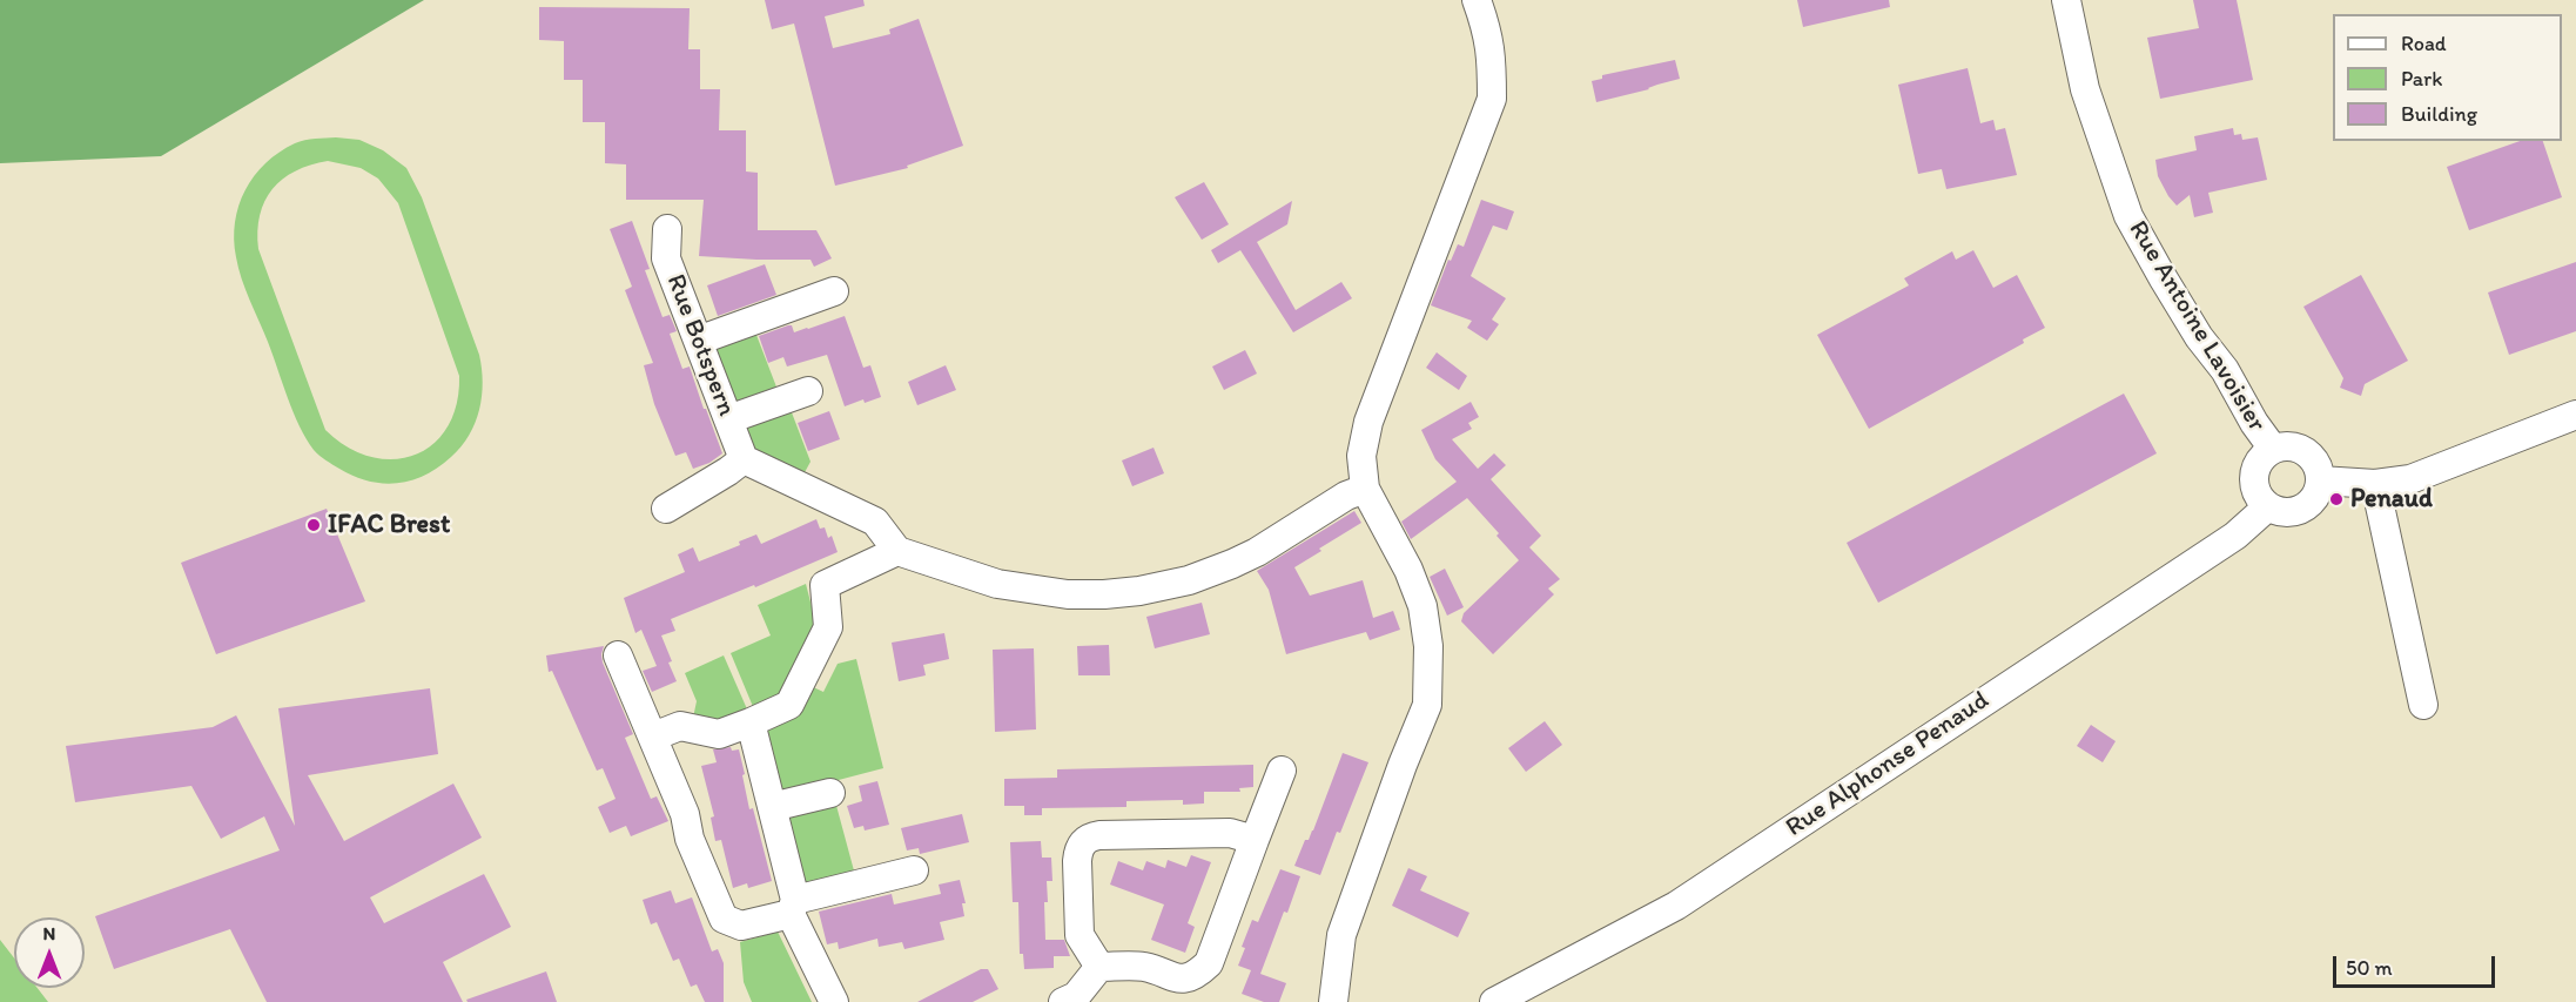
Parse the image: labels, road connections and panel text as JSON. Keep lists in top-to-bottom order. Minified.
{"streets":{"street":["Rue Antoine Lavoisier","Rue Botspern","Rue Alphonse Penaud"]},"crossings":[["Rue Antoine Lavoisier","Rue Alphonse Penaud"]],"places":["Penaud","IFAC Brest"],"legend":["Road","Park","Building"],"scale_bar":"50 m","north":"top"}
